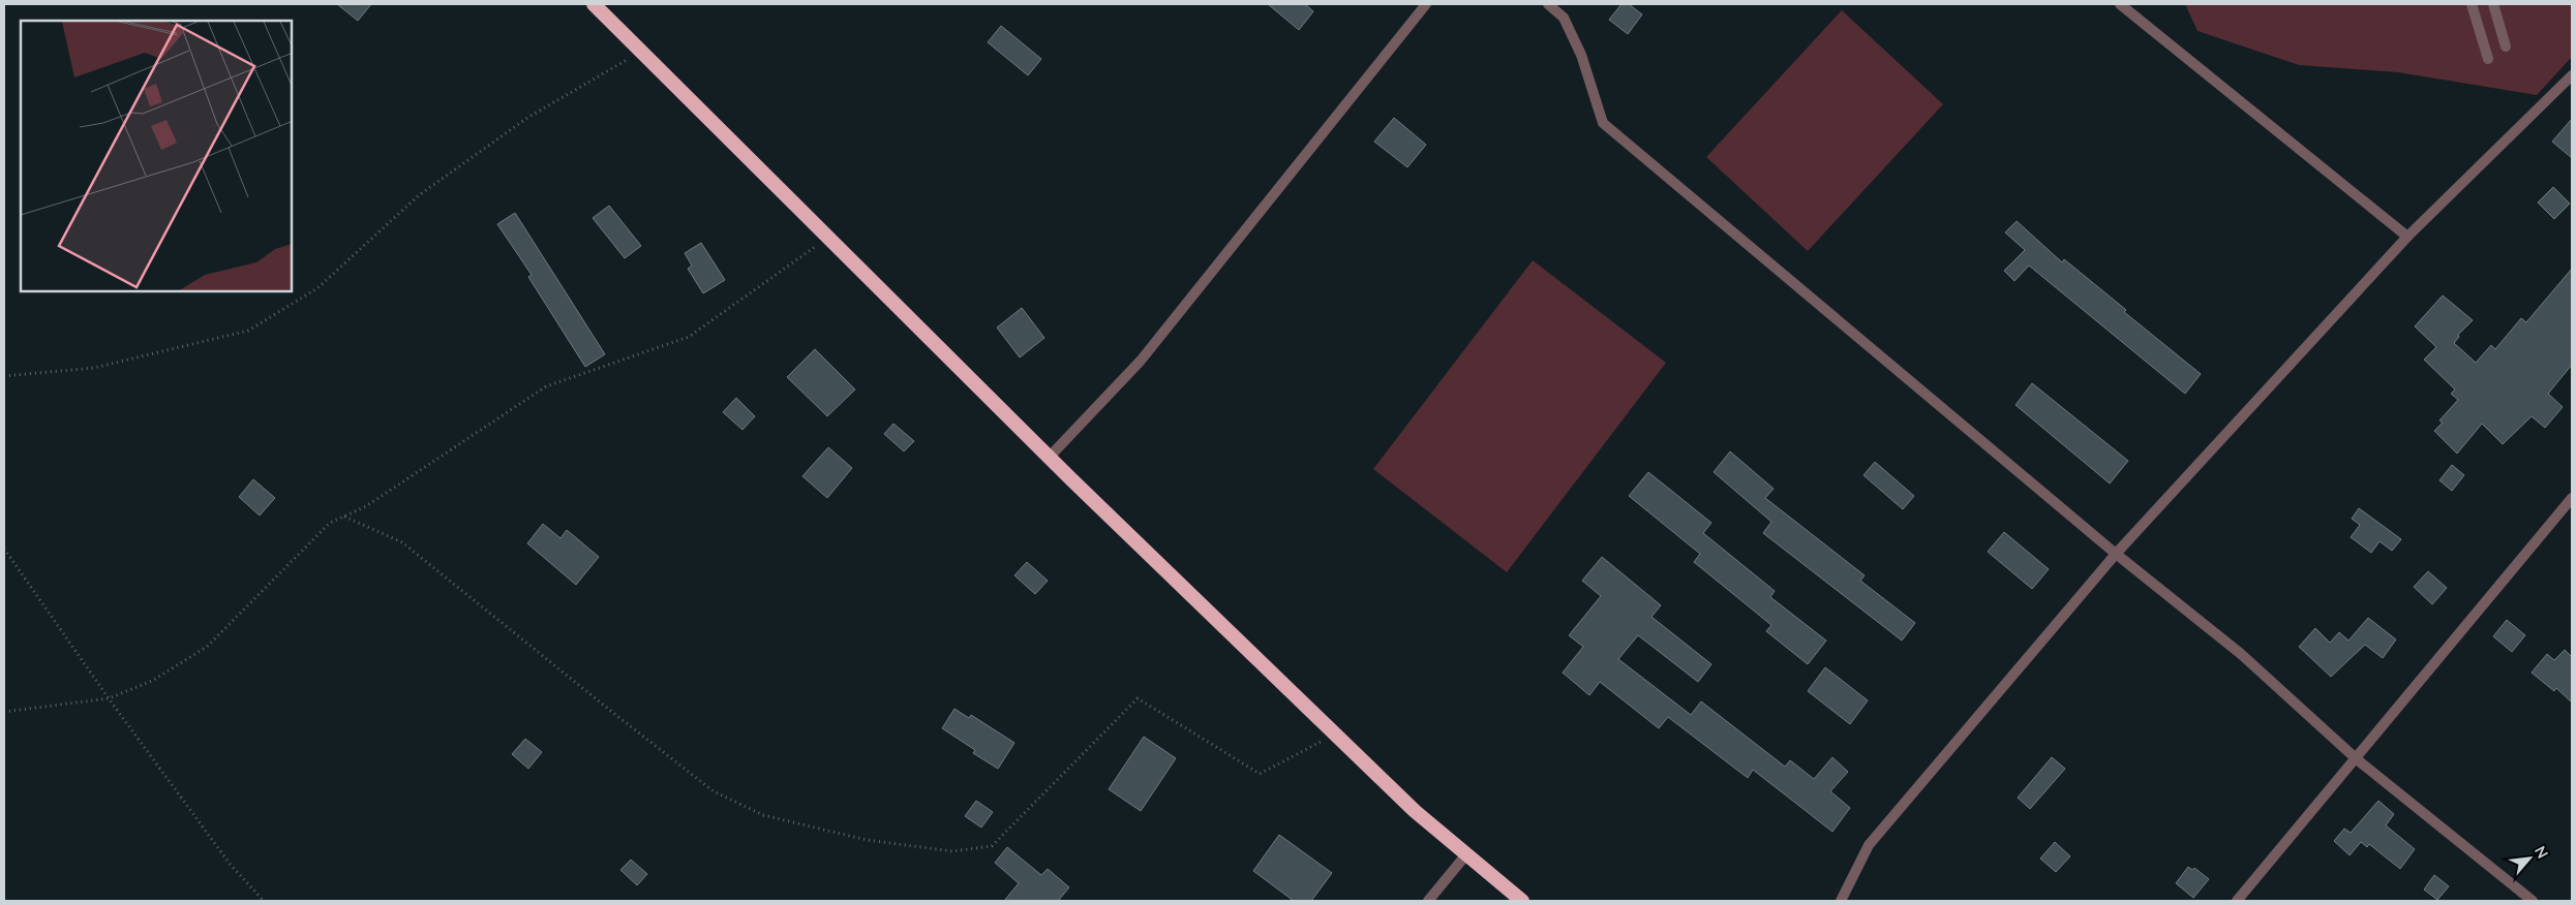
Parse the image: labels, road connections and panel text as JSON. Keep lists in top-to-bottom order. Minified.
{"north":"top right"}
